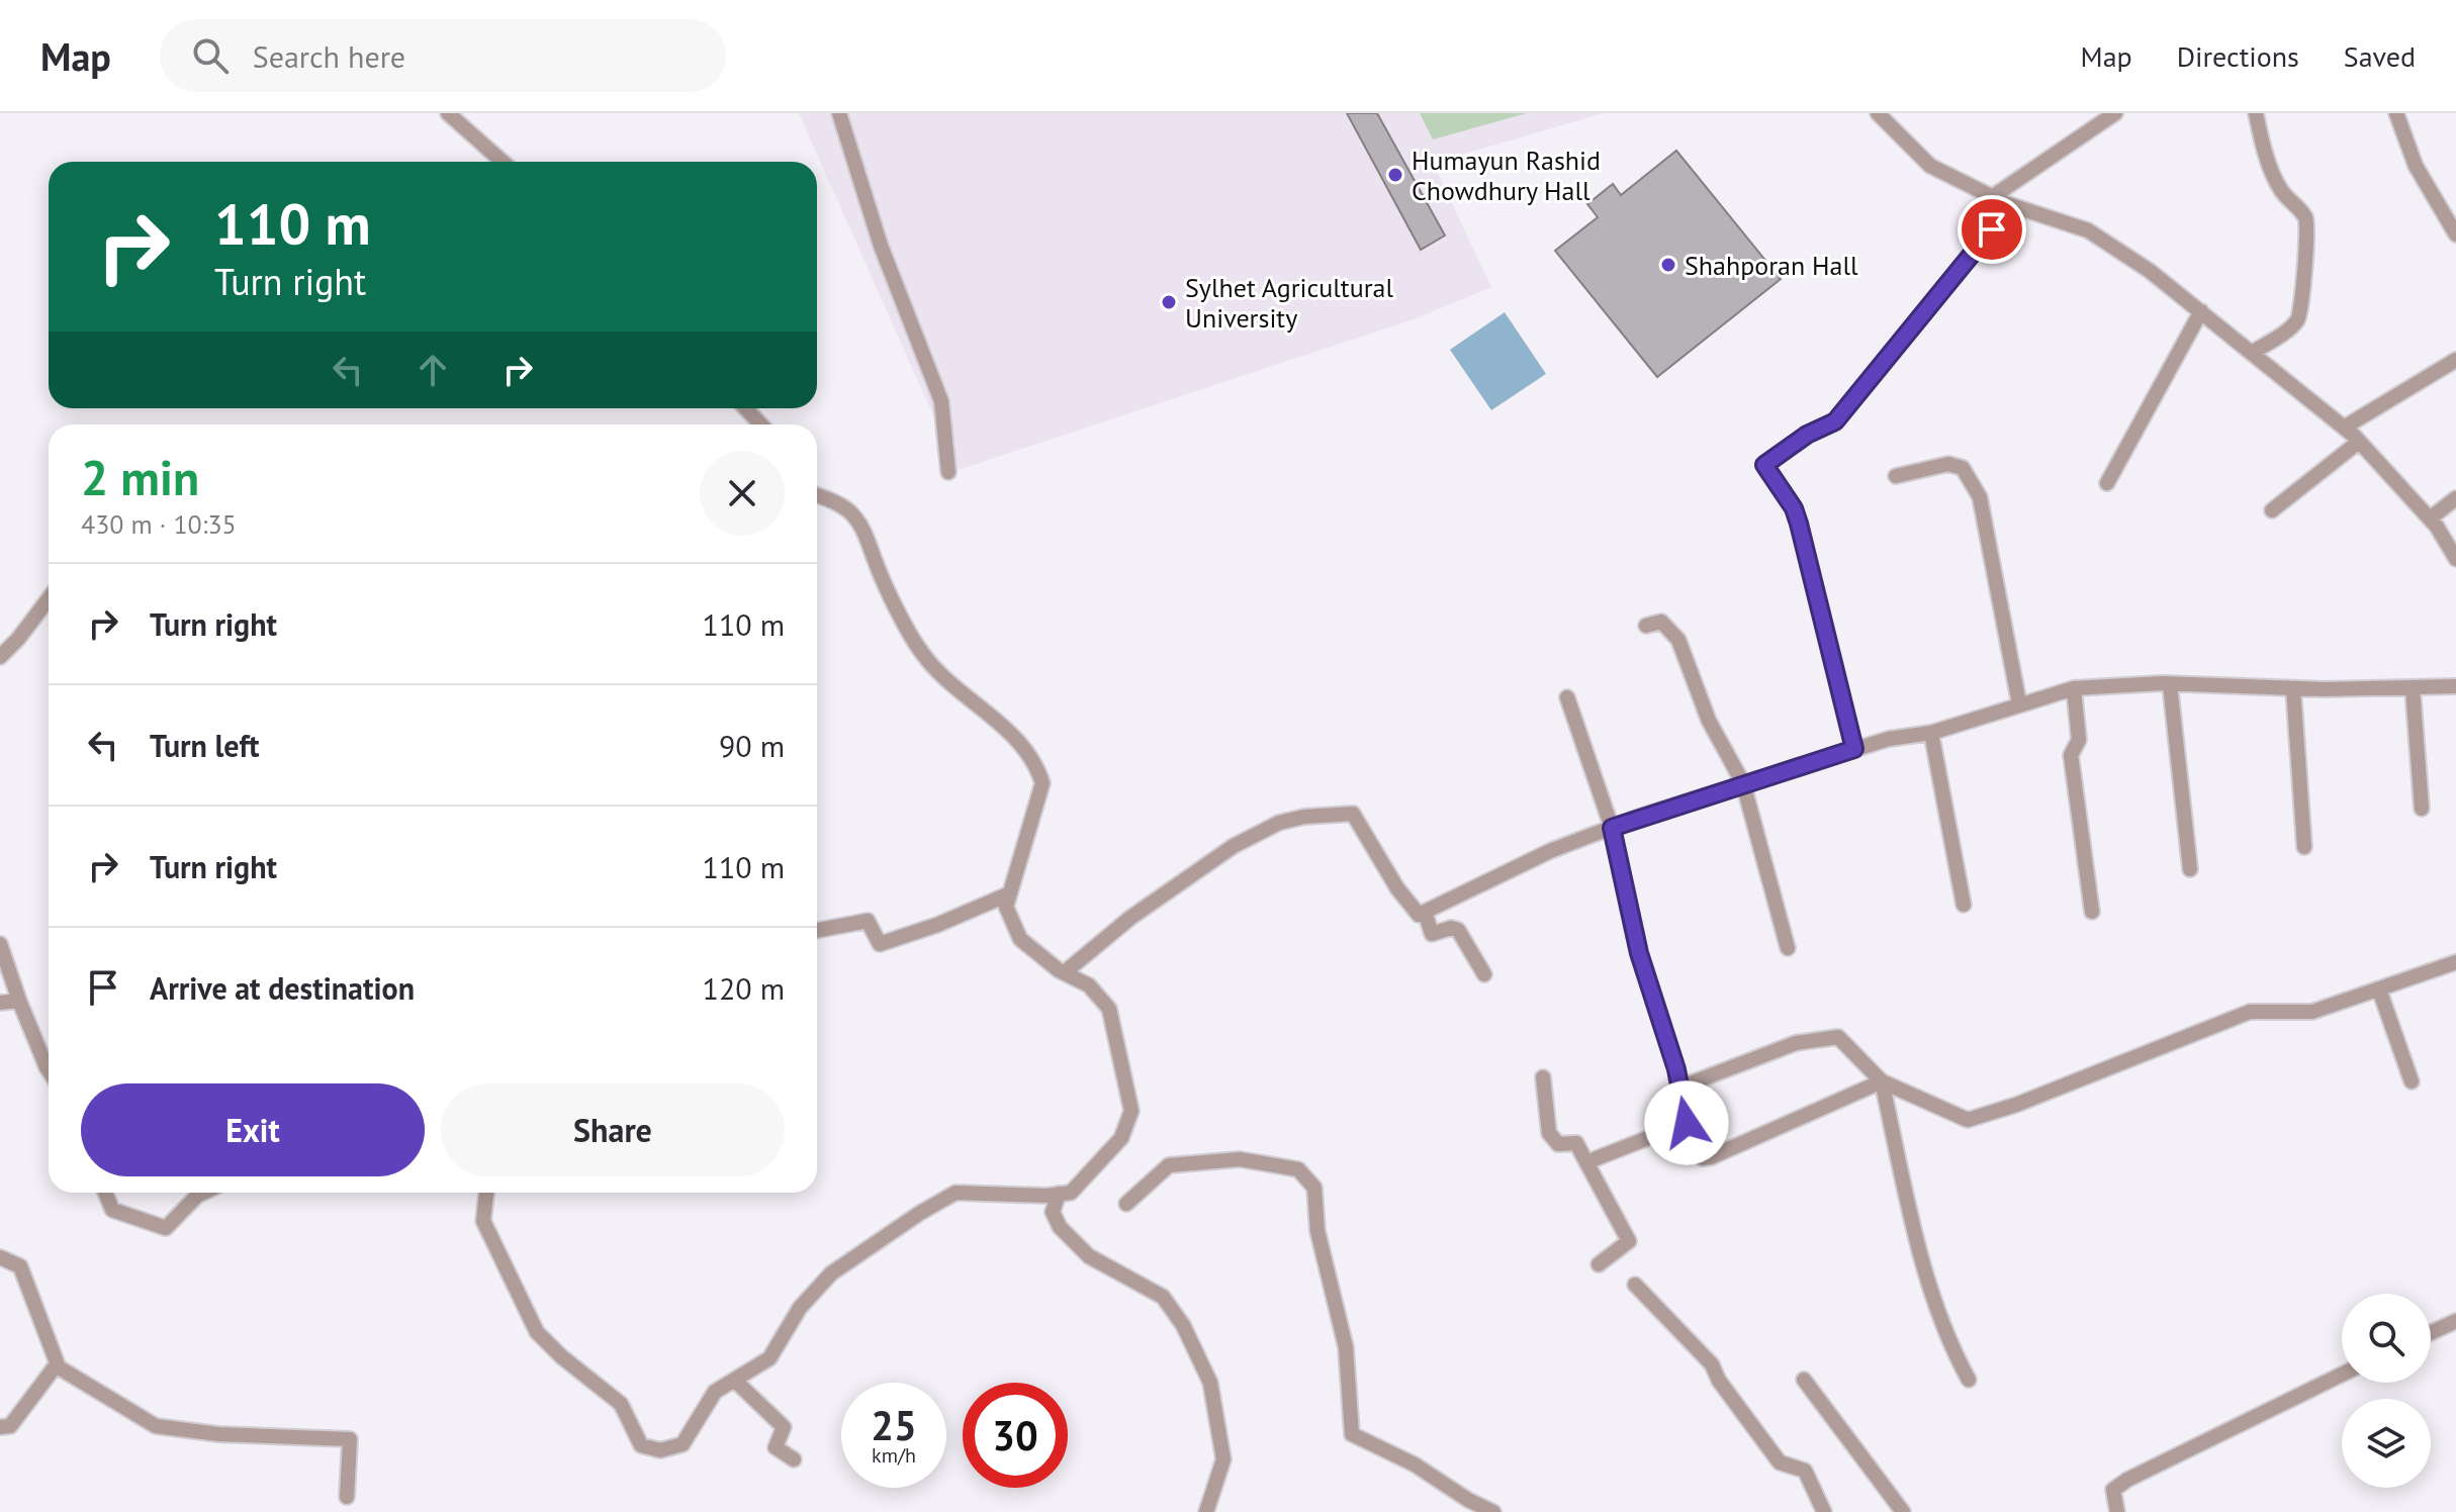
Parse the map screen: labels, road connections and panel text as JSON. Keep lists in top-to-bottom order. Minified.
{"places":["Humayun Rashid Chowdhury Hall","Shahporan Hall","Sylhet Agricultural University"],"page":{"header":"Map","search":"Search here","nav":["Map","Directions","Saved"],"turn":["110 m","Turn right"],"heading":["2 min","430 m · 10:35"],"list":[{"name":"Turn right","value":"110 m"},{"name":"Turn left","value":"90 m"},{"name":"Turn right","value":"110 m"},{"name":"Arrive at destination","value":"120 m"}],"buttons":["Exit","Share"],"speed":"25 km/h","limit":"30"}}
